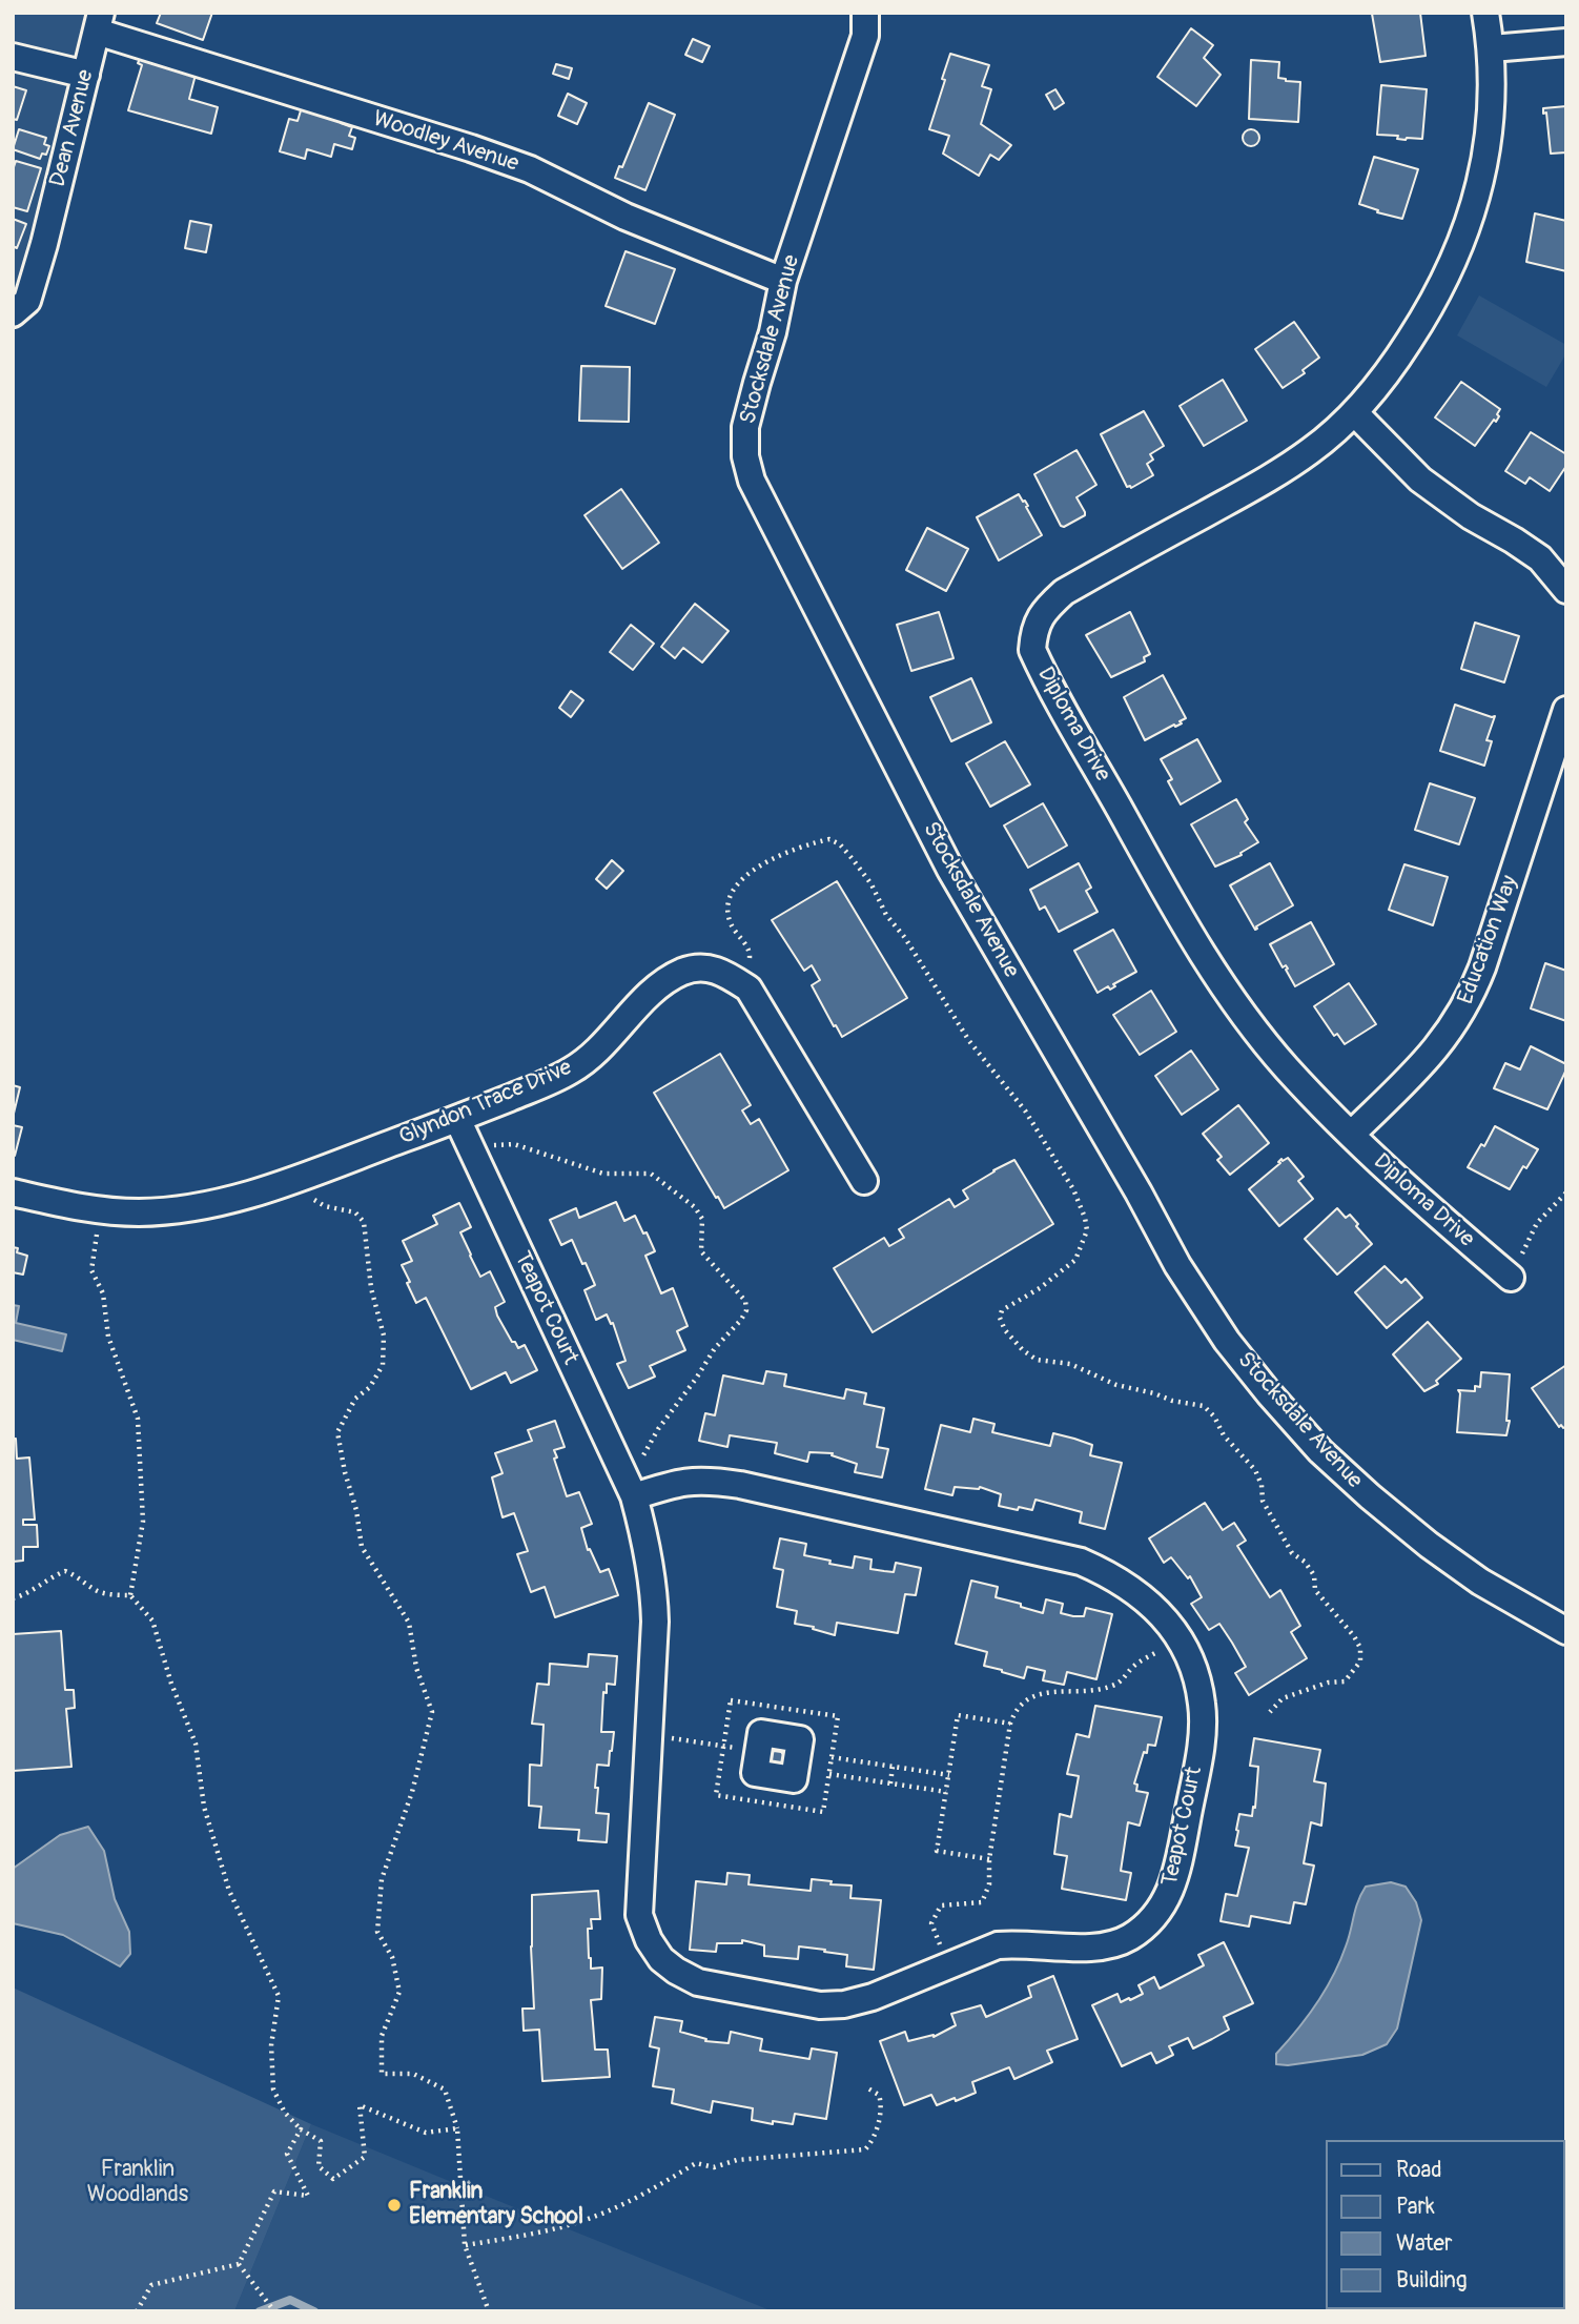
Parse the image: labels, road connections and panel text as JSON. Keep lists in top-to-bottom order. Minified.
{"streets":{"street":["Dean Avenue","Woodley Avenue","Stocksdale Avenue","Diploma Drive","Education Way","Glyndon Trace Drive","Teapot Court"]},"crossings":[["Dean Avenue","Woodley Avenue"],["Woodley Avenue","Stocksdale Avenue"],["Diploma Drive","Education Way"],["Glyndon Trace Drive","Teapot Court"]],"parks":["Franklin Woodlands"],"places":["Franklin Elementary School"],"legend":["Road","Park","Water","Building"]}
